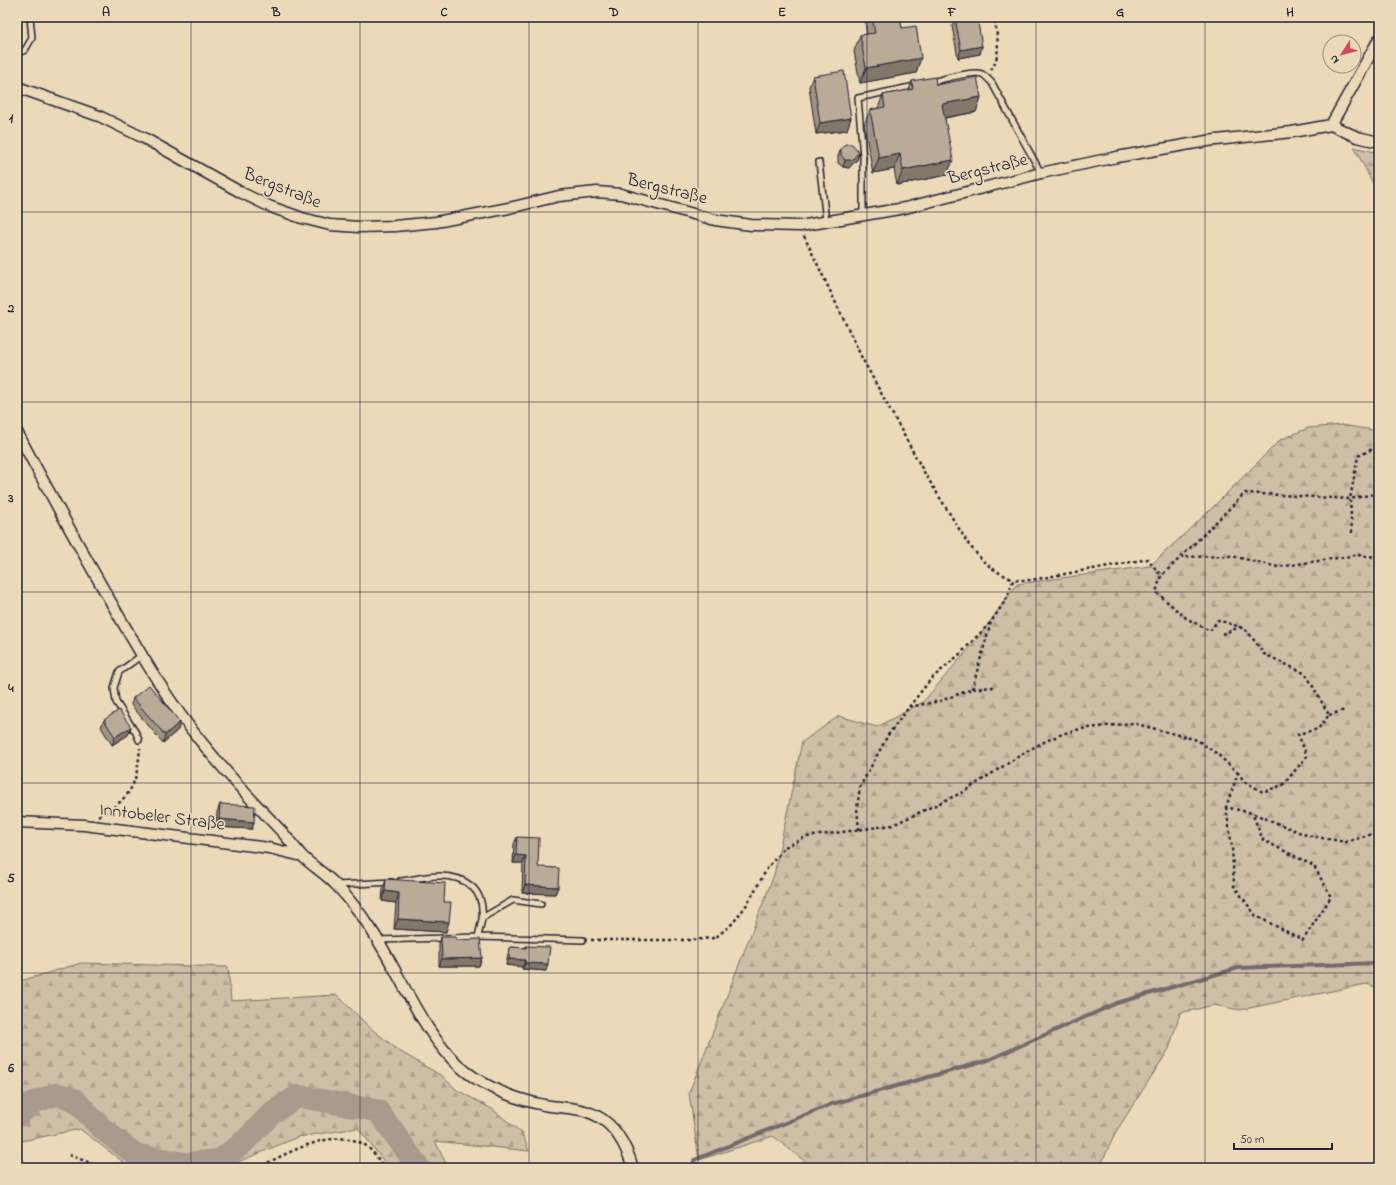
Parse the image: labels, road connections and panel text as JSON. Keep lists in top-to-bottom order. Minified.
{"streets":{"street":["Bergstraße","Inntobeler Straße"]},"scale_bar":"50 m","north":"bottom left","grid":{"columns":["A","B","C","D","E","F","G","H"],"rows":["1","2","3","4","5","6"]}}
